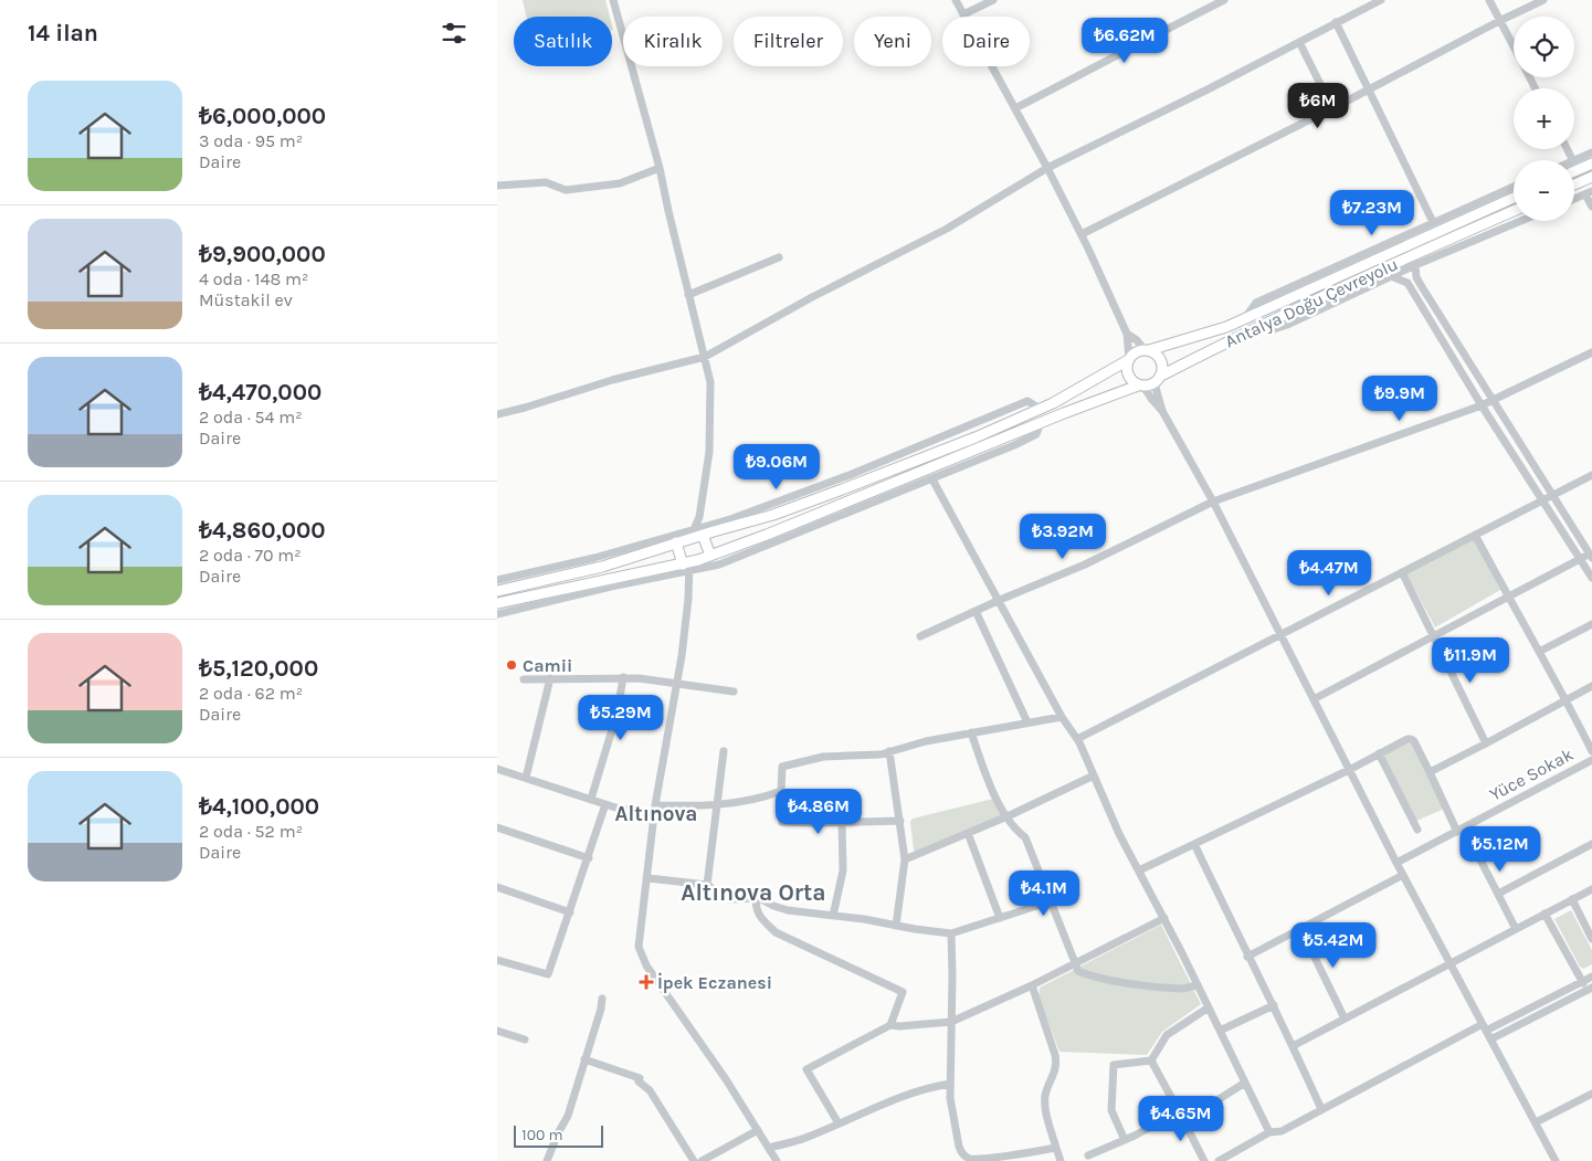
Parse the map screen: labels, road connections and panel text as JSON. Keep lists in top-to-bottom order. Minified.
{"streets":{"main road":["Antalya Doğu Çevreyolu"],"street":["Yüce Sokak"]},"districts":["Altınova","Altınova Orta"],"places":{"other":["Camii"],"health":["İpek Eczanesi"]},"scale_bar":"100 m","page":{"heading":"14 ilan","map_buttons":["+","−"],"chip":["Satılık","Kiralık","Filtreler","Yeni","Daire"],"price":["₺6.62M","₺6M","₺7.23M","₺9.9M","₺9.06M","₺3.92M","₺4.47M","₺11.9M","₺5.29M","₺4.86M","₺5.12M","₺4.1M","₺5.42M","₺4.65M"],"list":[{"name":"₺6,000,000","note":"3 oda · 95 m² · Daire"},{"name":"₺9,900,000","note":"4 oda · 148 m² · Müstakil ev"},{"name":"₺4,470,000","note":"2 oda · 54 m² · Daire"},{"name":"₺4,860,000","note":"2 oda · 70 m² · Daire"},{"name":"₺5,120,000","note":"2 oda · 62 m² · Daire"},{"name":"₺4,100,000","note":"2 oda · 52 m² · Daire"}],"scale":"100 m"}}
